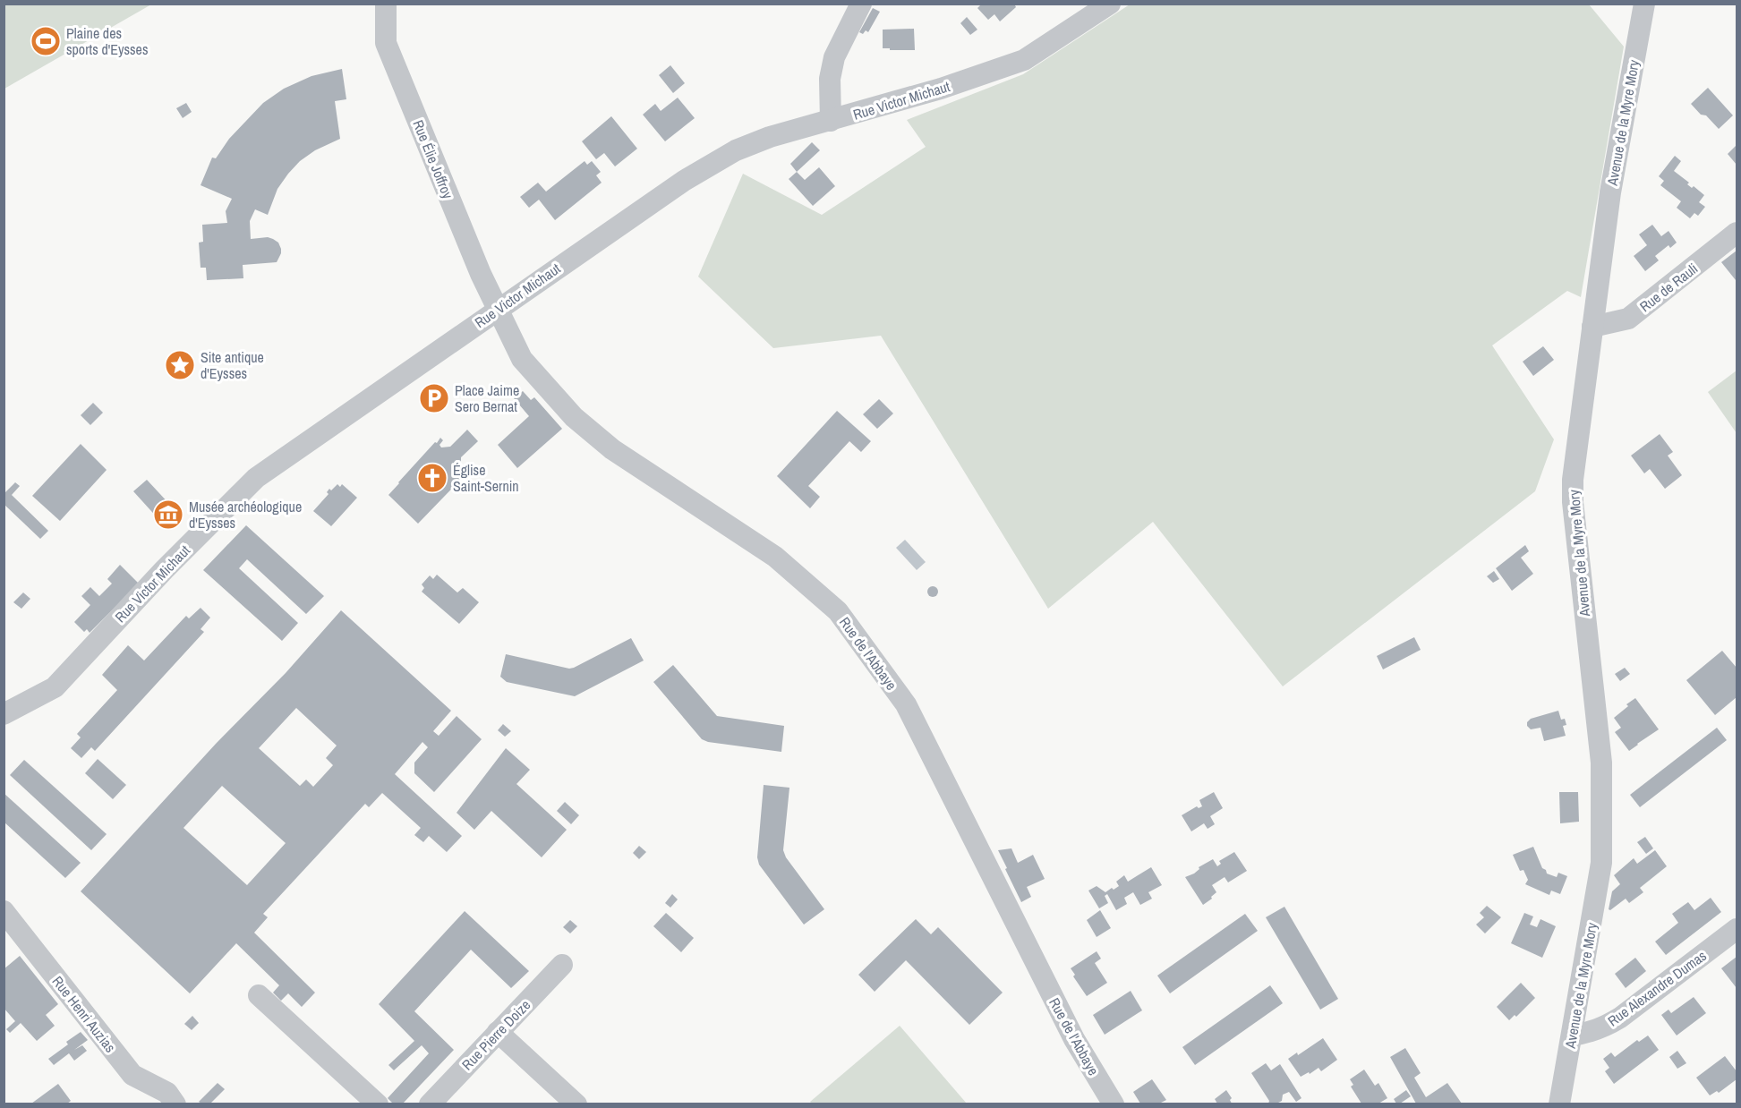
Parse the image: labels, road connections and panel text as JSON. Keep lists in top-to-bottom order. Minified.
{"streets":{"street":["Rue Victor Michaut","Avenue de la Myre Mory","Rue Élie Joffroy","Rue de Rauli","Rue de l'Abbaye","Rue Alexandre Dumas","Rue Henri Auzias","Rue Pierre Doize"]},"crossings":[["Rue Victor Michaut","Rue Élie Joffroy"],["Rue Victor Michaut","Rue de l'Abbaye"],["Avenue de la Myre Mory","Rue de Rauli"],["Avenue de la Myre Mory","Rue Alexandre Dumas"],["Rue Élie Joffroy","Rue de l'Abbaye"]],"places":{"sports":["Plaine des sports d'Eysses"],"place":["Site antique d'Eysses"],"parking":["Place Jaime Sero Bernat"],"church":["Église Saint-Sernin"],"museum":["Musée archéologique d'Eysses"]}}
